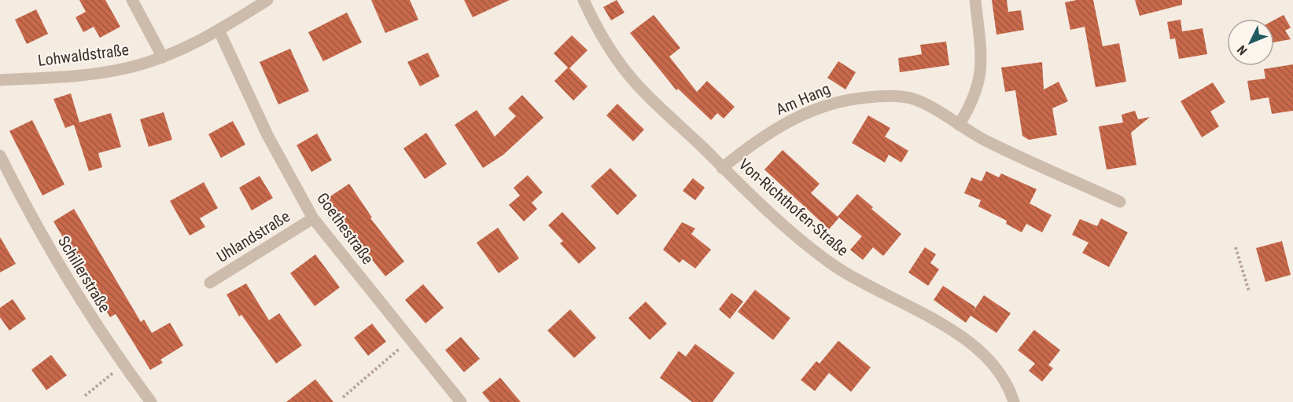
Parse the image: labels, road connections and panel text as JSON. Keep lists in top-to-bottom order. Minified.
{"streets":{"street":["Lohwaldstraße","Am Hang","Von-Richthofen-Straße","Goethestraße","Uhlandstraße","Schillerstraße"]},"crossings":[["Lohwaldstraße","Goethestraße"],["Am Hang","Von-Richthofen-Straße"],["Goethestraße","Uhlandstraße"]],"north":"bottom left"}
